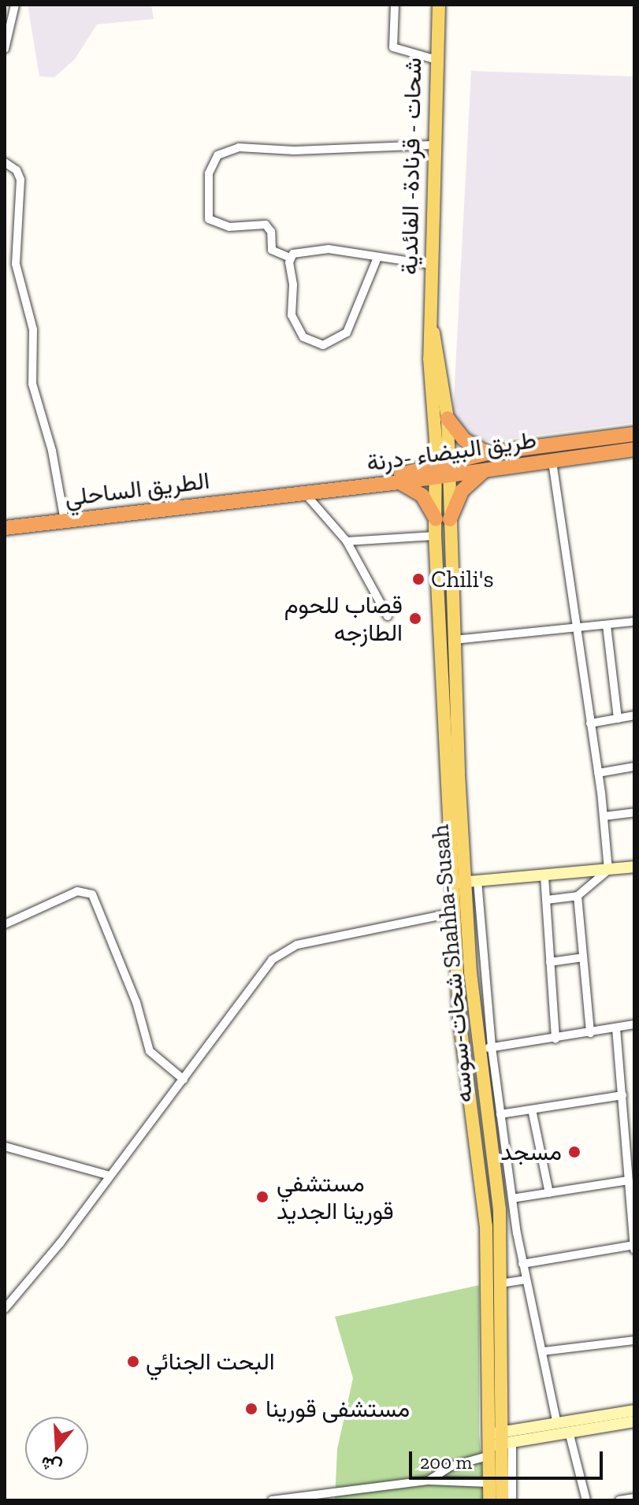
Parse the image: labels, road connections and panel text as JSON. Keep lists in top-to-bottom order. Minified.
{"streets":{"highway":["طريق البيضاء -درنة","الطريق الساحلي"],"main road":["شحات - قرنادة- الفائدية","شحات-سوسه Shahha-Susah"]},"crossings":[["طريق البيضاء -درنة","الطريق الساحلي"],["طريق البيضاء -درنة","شحات-سوسه Shahha-Susah"]],"places":["Chili's","قصاب للحوم الطازجه","مسجد","مستشفي قورينا الجديد","البحت الجنائي","مستشفى قورينا"],"scale_bar":"200 m","north":"bottom"}
